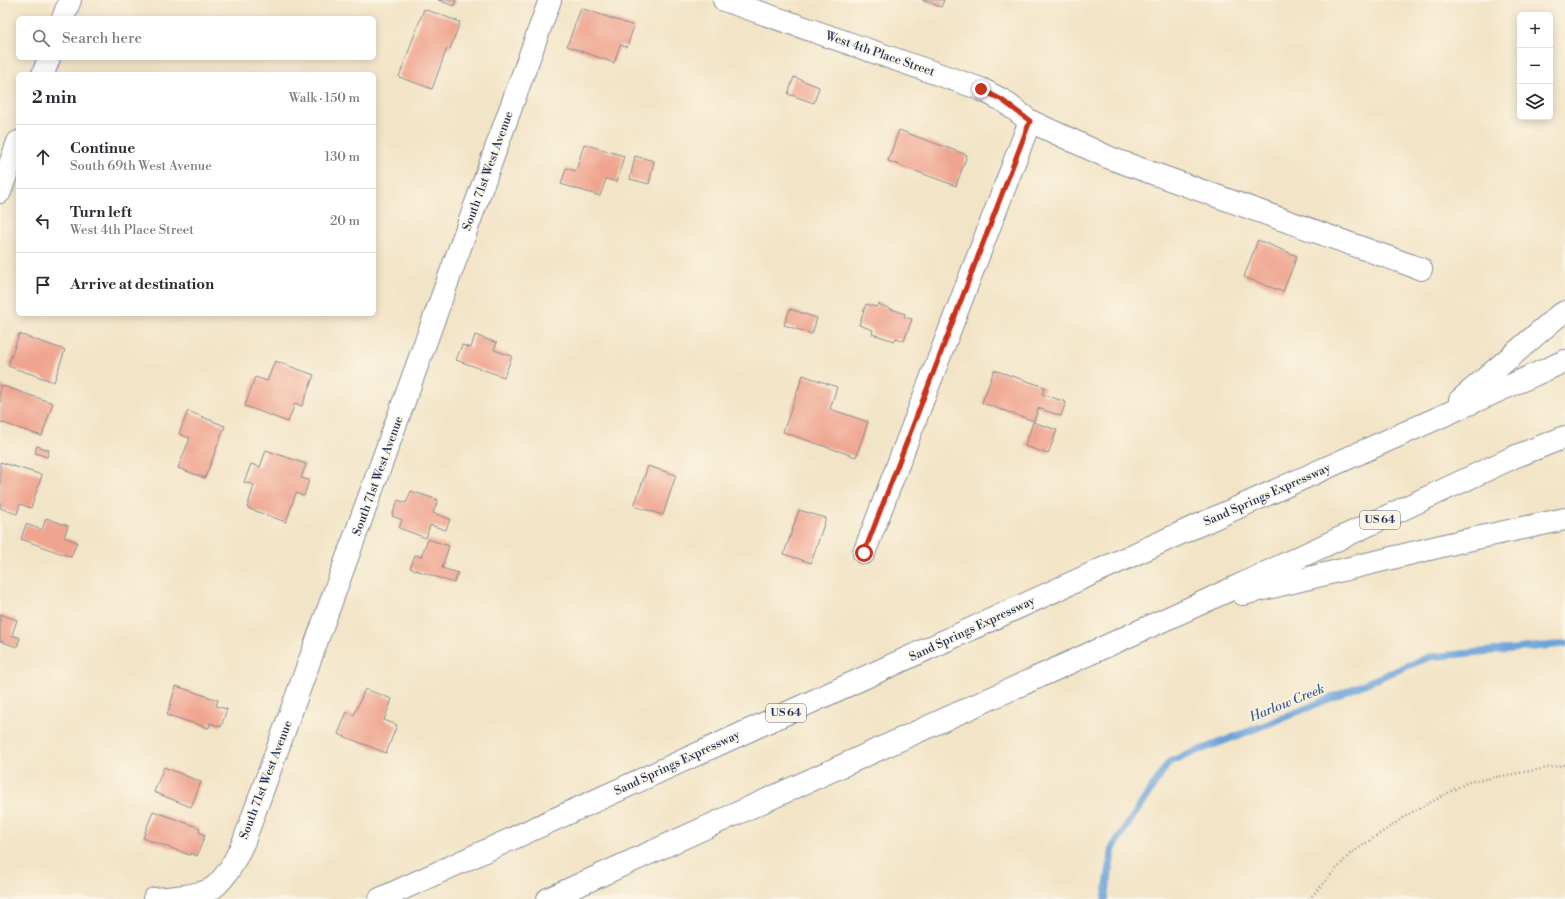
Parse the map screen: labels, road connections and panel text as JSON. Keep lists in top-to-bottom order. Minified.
{"streets":{"main road":["West 4th Place Street","South 71st West Avenue","Sand Springs Expressway","US 64"]},"water":["Harlow Creek"],"page":{"map_buttons":["+","−"],"search":"Search here","heading":["2 min","Walk · 150 m"],"list":[["Continue","South 69th West Avenue","130 m"],["Turn left","West 4th Place Street","20 m"],"Arrive at destination"]}}
